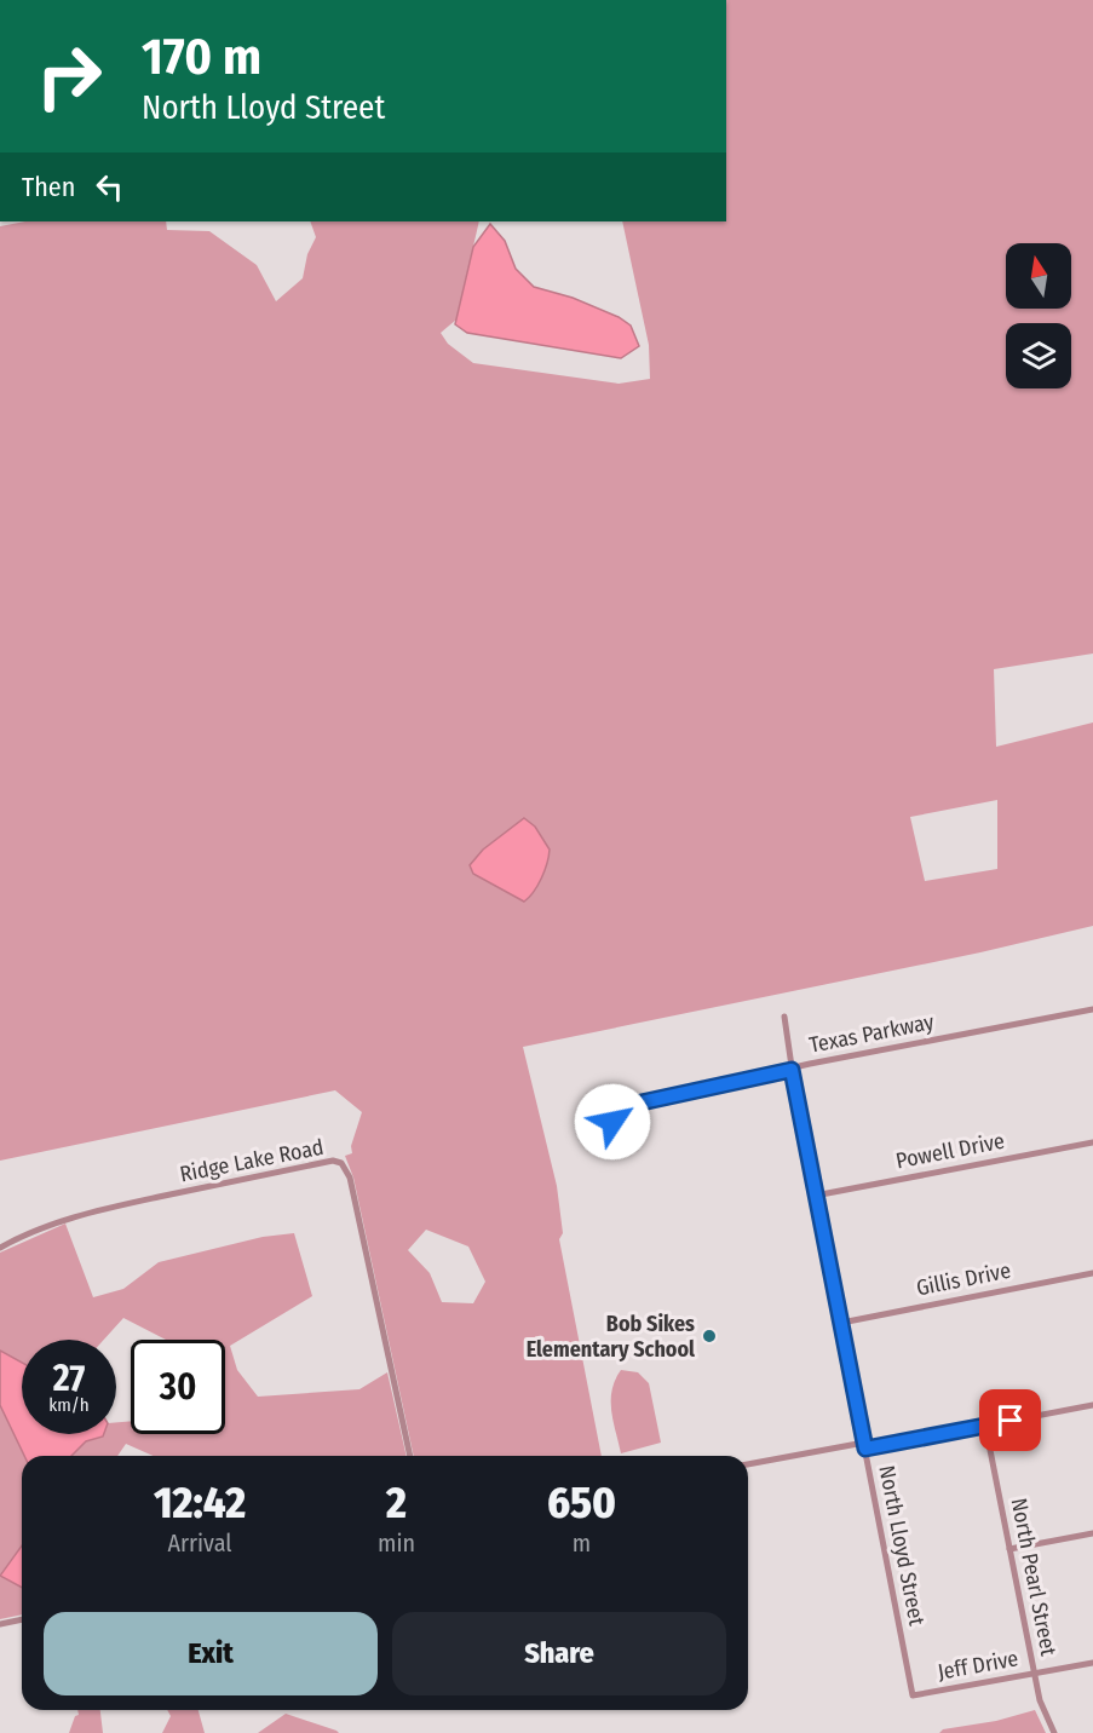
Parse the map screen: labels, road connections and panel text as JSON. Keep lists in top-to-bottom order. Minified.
{"streets":{"street":["Texas Parkway","Powell Drive","Ridge Lake Road","Gillis Drive","North Lloyd Street","North Pearl Street","Jeff Drive"]},"crossings":[["Texas Parkway","North Lloyd Street"],["Powell Drive","North Lloyd Street"],["Gillis Drive","North Lloyd Street"],["North Lloyd Street","Jeff Drive"],["North Pearl Street","Jeff Drive"]],"places":["Bob Sikes Elementary School"],"north":"top","page":{"turn":["170 m","North Lloyd Street"],"then":"Then","speed":"27 km/h","limit":"30","eta":["12:42","Arrival","2","min","650","m"],"buttons":["Exit","Share"]}}
